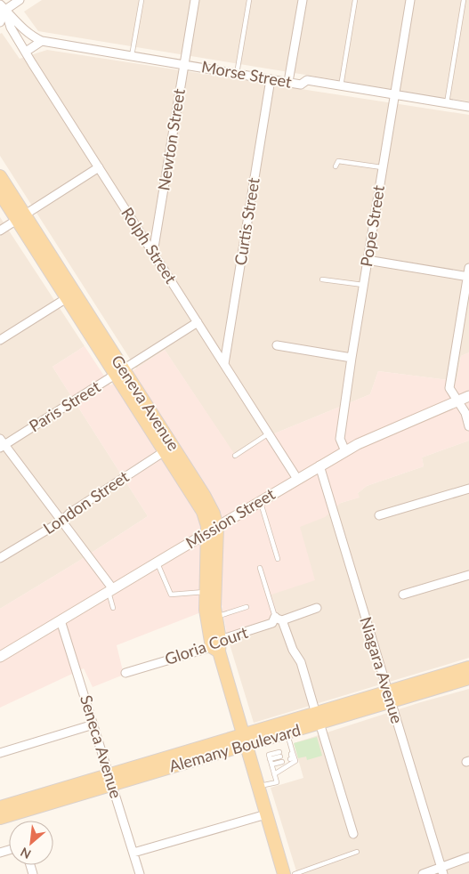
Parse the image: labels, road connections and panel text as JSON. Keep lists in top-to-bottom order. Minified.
{"streets":{"main road":["Geneva Avenue","Mission Street","Alemany Boulevard"],"street":["Morse Street","Newton Street","Curtis Street","Pope Street","Rolph Street","Paris Street","London Street","Gloria Court","Niagara Avenue","Seneca Avenue"]},"crossings":[["Morse Street","Newton Street"],["Morse Street","Curtis Street"],["Morse Street","Pope Street"],["Newton Street","Rolph Street"],["Curtis Street","Rolph Street"],["Pope Street","Mission Street"],["Rolph Street","Paris Street"],["Rolph Street","Mission Street"],["Geneva Avenue","Paris Street"],["Geneva Avenue","London Street"],["Geneva Avenue","Mission Street"],["Geneva Avenue","Gloria Court"],["Geneva Avenue","Alemany Boulevard"],["Mission Street","Niagara Avenue"],["Mission Street","Seneca Avenue"],["Niagara Avenue","Alemany Boulevard"],["Seneca Avenue","Alemany Boulevard"]],"north":"bottom left"}
